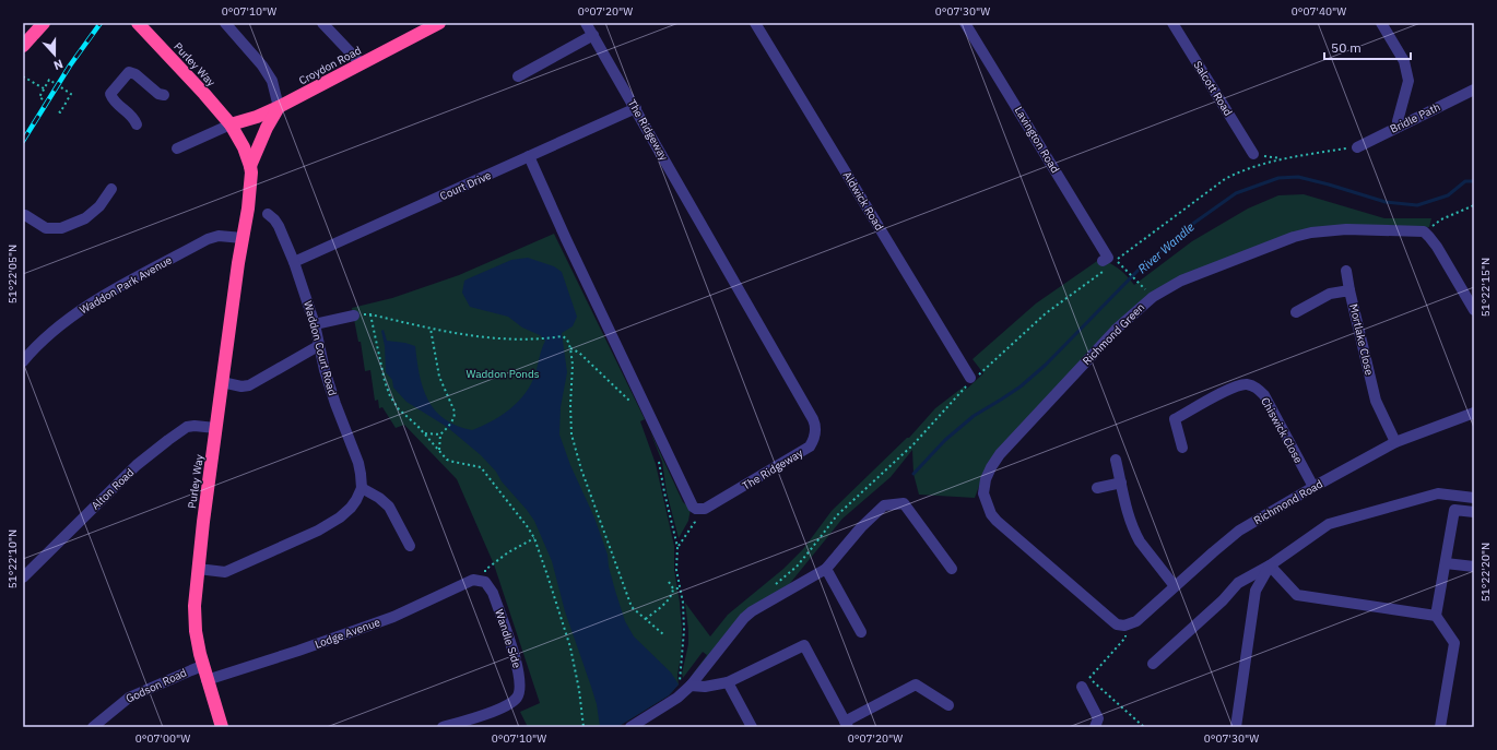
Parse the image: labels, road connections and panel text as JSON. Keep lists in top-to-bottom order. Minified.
{"streets":{"highway":["Purley Way","Croydon Road"],"street":["Salcott Road","Bridle Path","The Ridgeway","Lavington Road","Court Drive","Aldwick Road","Waddon Park Avenue","Richmond Green","Mortlake Close","Waddon Court Road","Chiswick Close","Alton Road","Richmond Road","Lodge Avenue","Wandle Side","Godson Road"]},"crossings":[["Purley Way","Croydon Road"],["Purley Way","Waddon Park Avenue"],["Purley Way","Alton Road"],["Purley Way","Lodge Avenue"],["Purley Way","Godson Road"],["The Ridgeway","Court Drive"],["Court Drive","Waddon Court Road"],["Richmond Green","Richmond Road"],["Mortlake Close","Richmond Road"],["Chiswick Close","Richmond Road"],["Lodge Avenue","Wandle Side"]],"water":["River Wandle"],"parks":["Waddon Ponds"],"scale_bar":"50 m","north":"bottom","coordinates":["0°07'10\"W","0°07'20\"W","0°07'30\"W","0°07'40\"W","51°22'05\"N","51°22'15\"N","51°22'10\"N","51°22'20\"N","0°07'00\"W"]}
